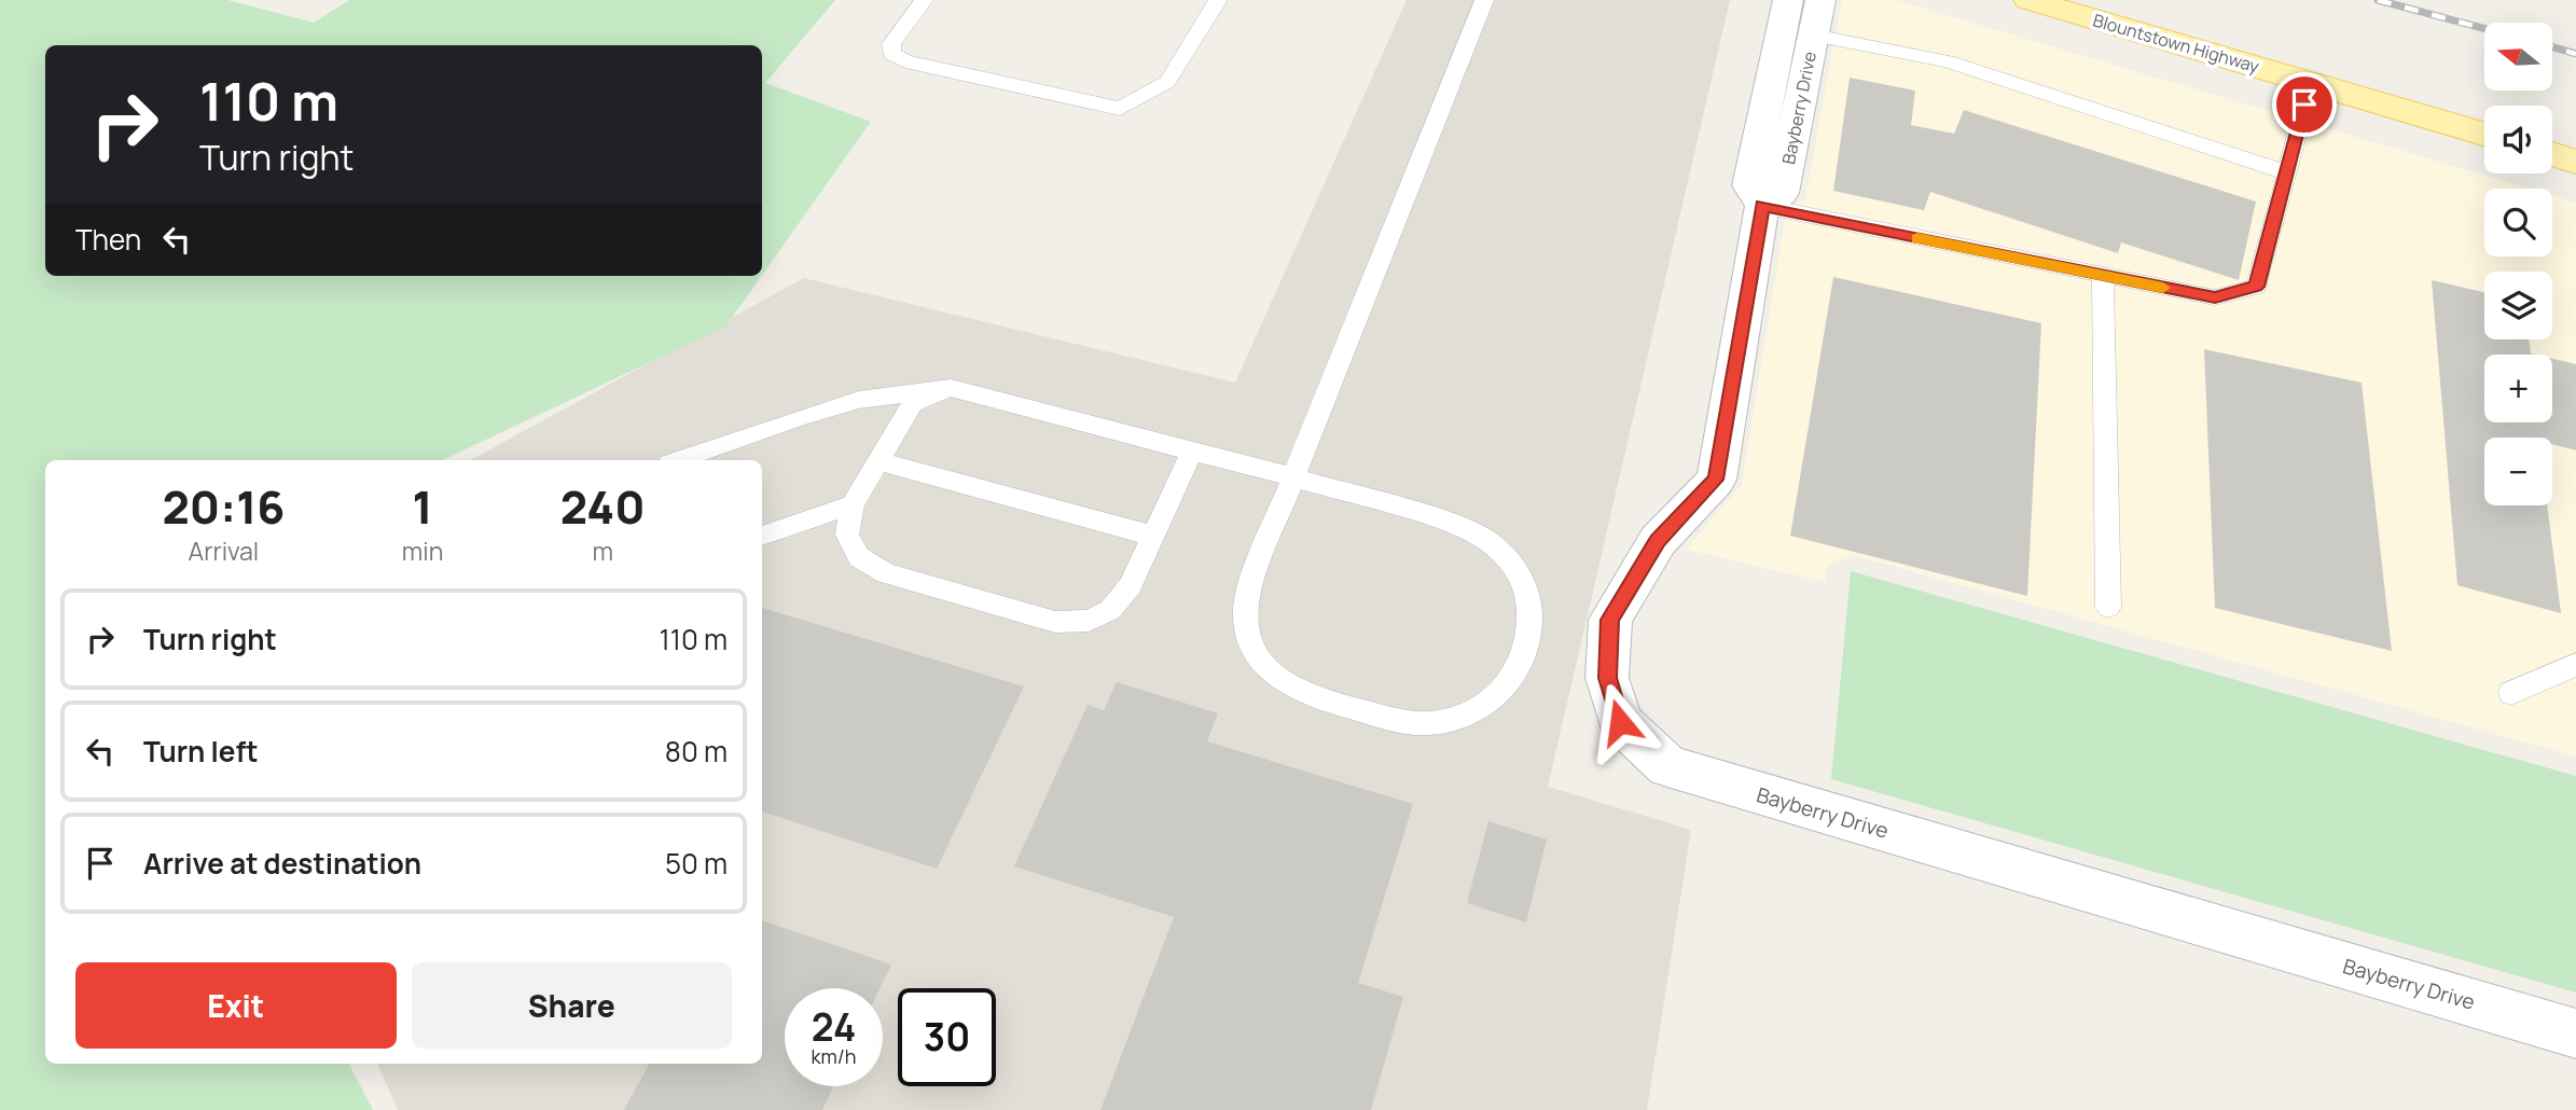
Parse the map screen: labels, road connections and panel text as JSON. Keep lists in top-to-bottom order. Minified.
{"streets":{"main road":["Blountstown Highway"],"street":["Bayberry Drive"]},"north":"left","page":{"map_buttons":["+","−"],"turn":["110 m","Turn right"],"then":"Then","eta":["20:16","Arrival","1","min","240","m"],"list":[{"name":"Turn right","value":"110 m"},{"name":"Turn left","value":"80 m"},{"name":"Arrive at destination","value":"50 m"}],"buttons":["Exit","Share"],"speed":"24 km/h","limit":"30"}}
